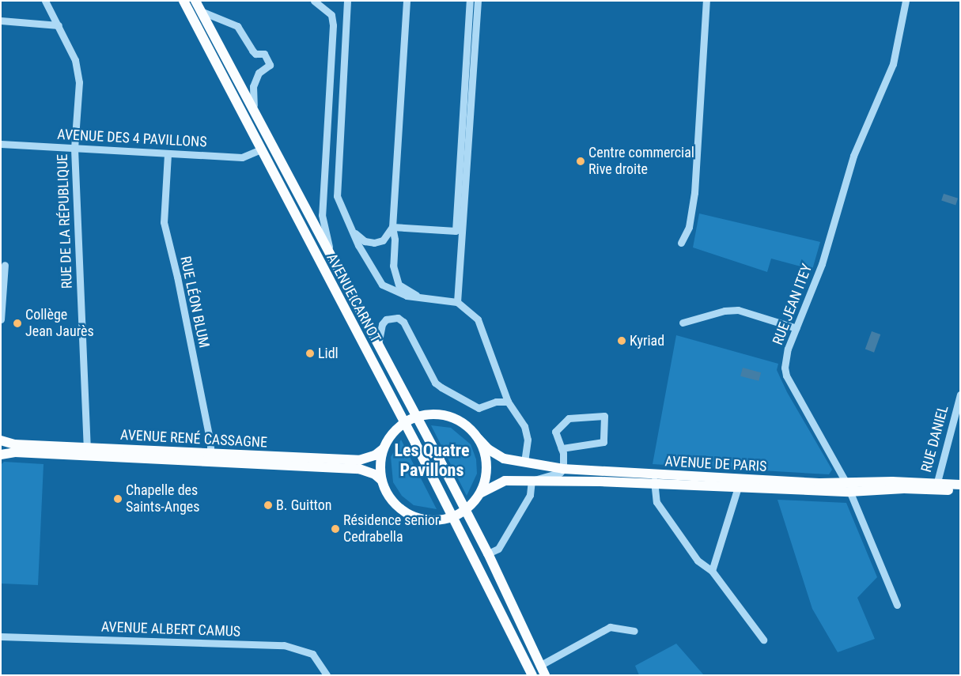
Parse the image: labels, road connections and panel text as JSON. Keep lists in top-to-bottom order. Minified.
{"streets":{"main road":["AVENUE CARNOT","AVENUE RENÉ CASSAGNE","AVENUE DE PARIS"],"street":["AVENUE DES 4 PAVILLONS","RUE DE LA RÉPUBLIQUE","RUE LÉON BLUM","RUE JEAN ITEY","RUE DANIEL","AVENUE ALBERT CAMUS"]},"crossings":[["AVENUE DES 4 PAVILLONS","RUE DE LA RÉPUBLIQUE"],["AVENUE DES 4 PAVILLONS","AVENUE CARNOT"],["AVENUE DES 4 PAVILLONS","RUE LÉON BLUM"],["RUE DE LA RÉPUBLIQUE","AVENUE RENÉ CASSAGNE"],["AVENUE CARNOT","AVENUE DE PARIS"],["RUE LÉON BLUM","AVENUE RENÉ CASSAGNE"],["RUE JEAN ITEY","AVENUE DE PARIS"],["RUE DANIEL","AVENUE DE PARIS"]],"districts":["Les Quatre Pavillons"],"places":["Centre commercial Rive droite","Collège Jean Jaurès","Kyriad","Lidl","Chapelle des Saints-Anges","B. Guitton","Résidence senior Cedrabella"]}
